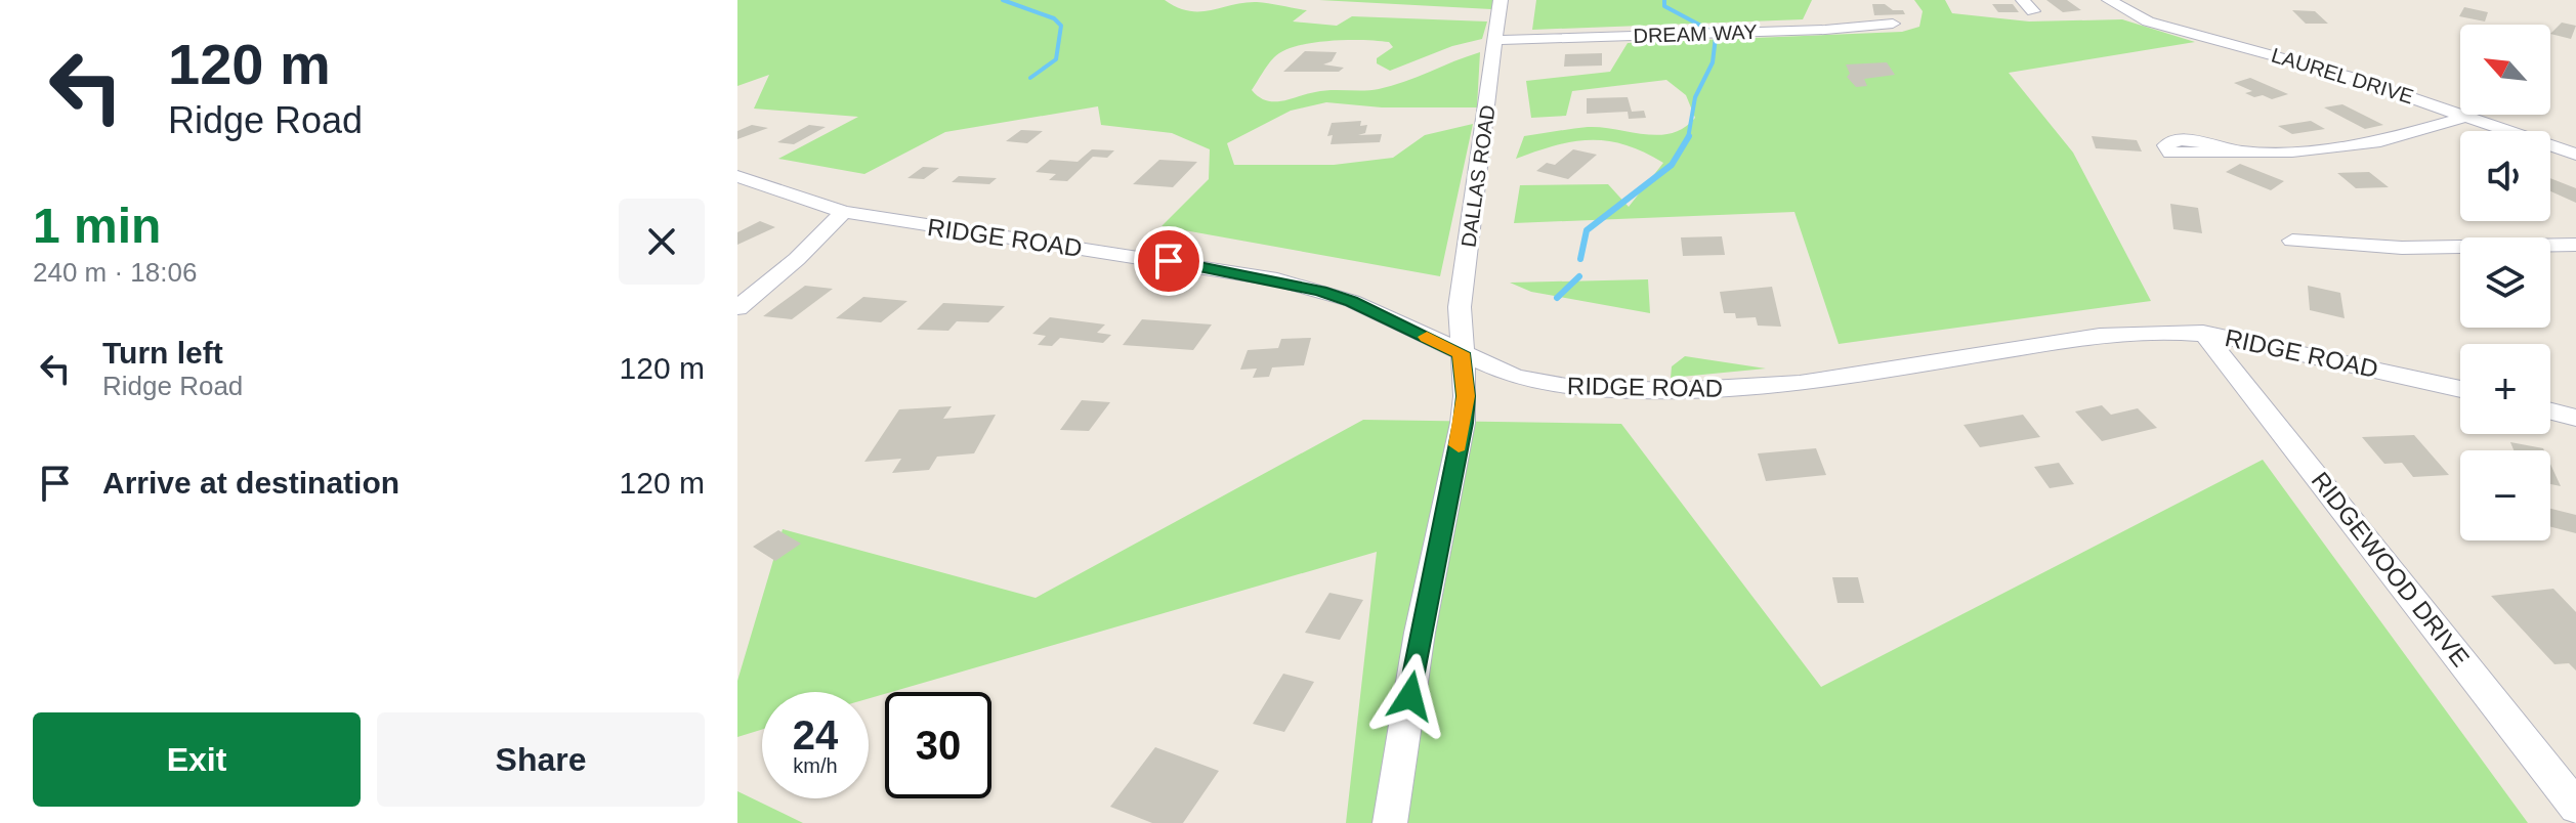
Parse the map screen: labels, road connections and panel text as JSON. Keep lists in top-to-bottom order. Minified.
{"streets":{"street":["DREAM WAY","LAUREL DRIVE","DALLAS ROAD","RIDGE ROAD","RIDGEWOOD DRIVE"]},"crossings":[["DREAM WAY","DALLAS ROAD"],["DALLAS ROAD","RIDGE ROAD"],["RIDGE ROAD","RIDGEWOOD DRIVE"]],"north":"top left","page":{"turn":["120 m","Ridge Road"],"map_buttons":["+","−"],"heading":["1 min","240 m · 18:06"],"list":[{"name":"Turn left","note":"Ridge Road","value":"120 m"},{"name":"Arrive at destination","value":"120 m"}],"speed":"24 km/h","limit":"30","buttons":["Exit","Share"]}}
